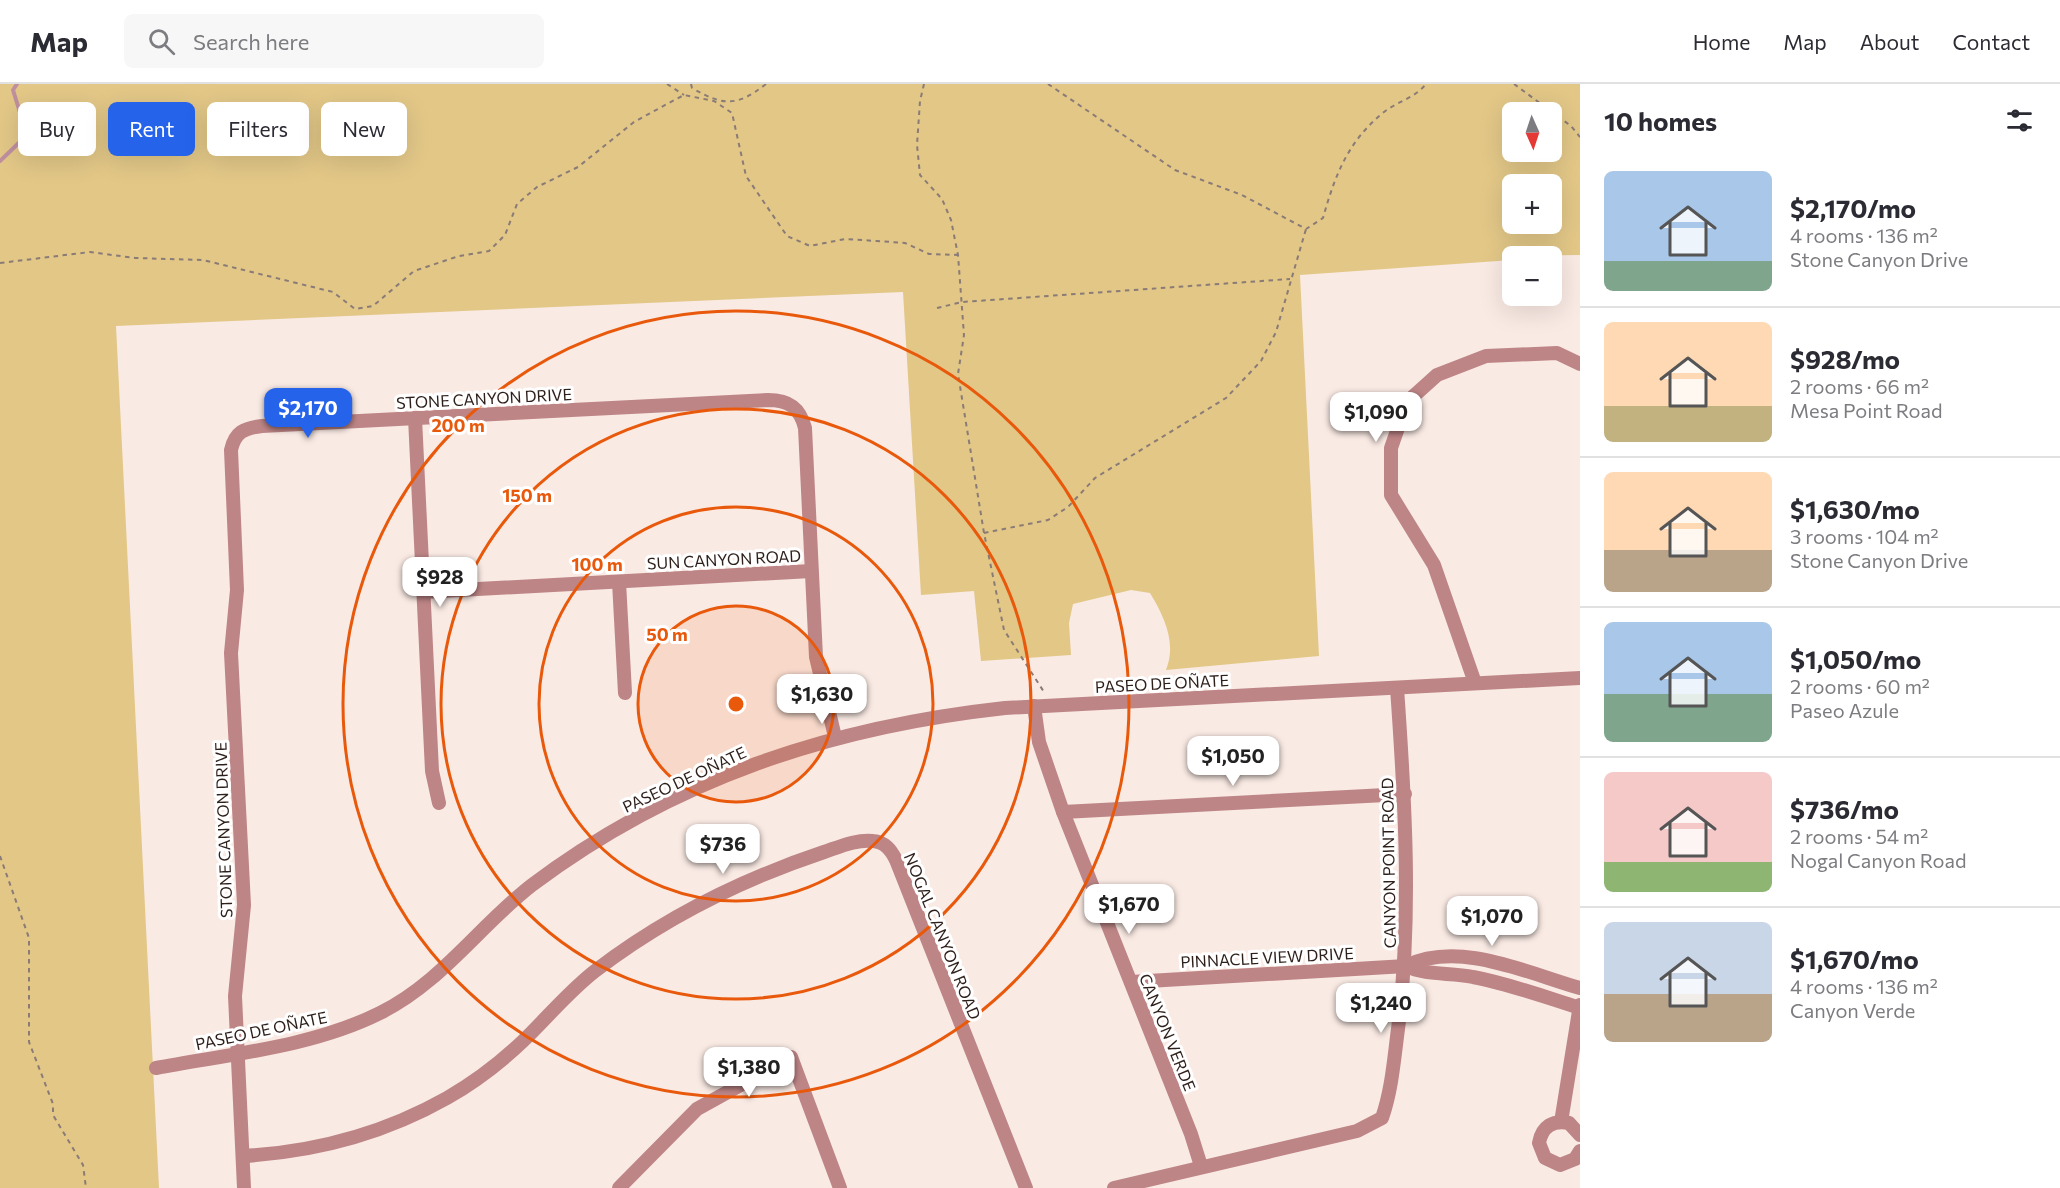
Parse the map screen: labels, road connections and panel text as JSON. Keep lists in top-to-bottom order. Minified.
{"streets":{"street":["STONE CANYON DRIVE","SUN CANYON ROAD","PASEO DE OÑATE","CANYON POINT ROAD","NOGAL CANYON ROAD","PINNACLE VIEW DRIVE","CANYON VERDE"]},"crossings":[["STONE CANYON DRIVE","SUN CANYON ROAD"],["STONE CANYON DRIVE","PASEO DE OÑATE"],["STONE CANYON DRIVE","NOGAL CANYON ROAD"],["PASEO DE OÑATE","CANYON POINT ROAD"],["PASEO DE OÑATE","CANYON VERDE"],["CANYON POINT ROAD","PINNACLE VIEW DRIVE"],["CANYON POINT ROAD","CANYON VERDE"],["PINNACLE VIEW DRIVE","CANYON VERDE"]],"north":"bottom","page":{"header":"Map","search":"Search here","nav":["Home","Map","About","Contact"],"heading":"10 homes","map_buttons":["+","−"],"chip":["Buy","Rent","Filters","New"],"list":[{"name":"$2,170/mo","note":"4 rooms · 136 m² · Stone Canyon Drive"},{"name":"$928/mo","note":"2 rooms · 66 m² · Mesa Point Road"},{"name":"$1,630/mo","note":"3 rooms · 104 m² · Stone Canyon Drive"},{"name":"$1,050/mo","note":"2 rooms · 60 m² · Paseo Azule"},{"name":"$736/mo","note":"2 rooms · 54 m² · Nogal Canyon Road"},{"name":"$1,670/mo","note":"4 rooms · 136 m² · Canyon Verde"}],"price":["$2,170","$1,090","$928","$1,630","$1,050","$736","$1,670","$1,070","$1,240","$1,380"]},"rings":["200 m","150 m","100 m","50 m"]}
